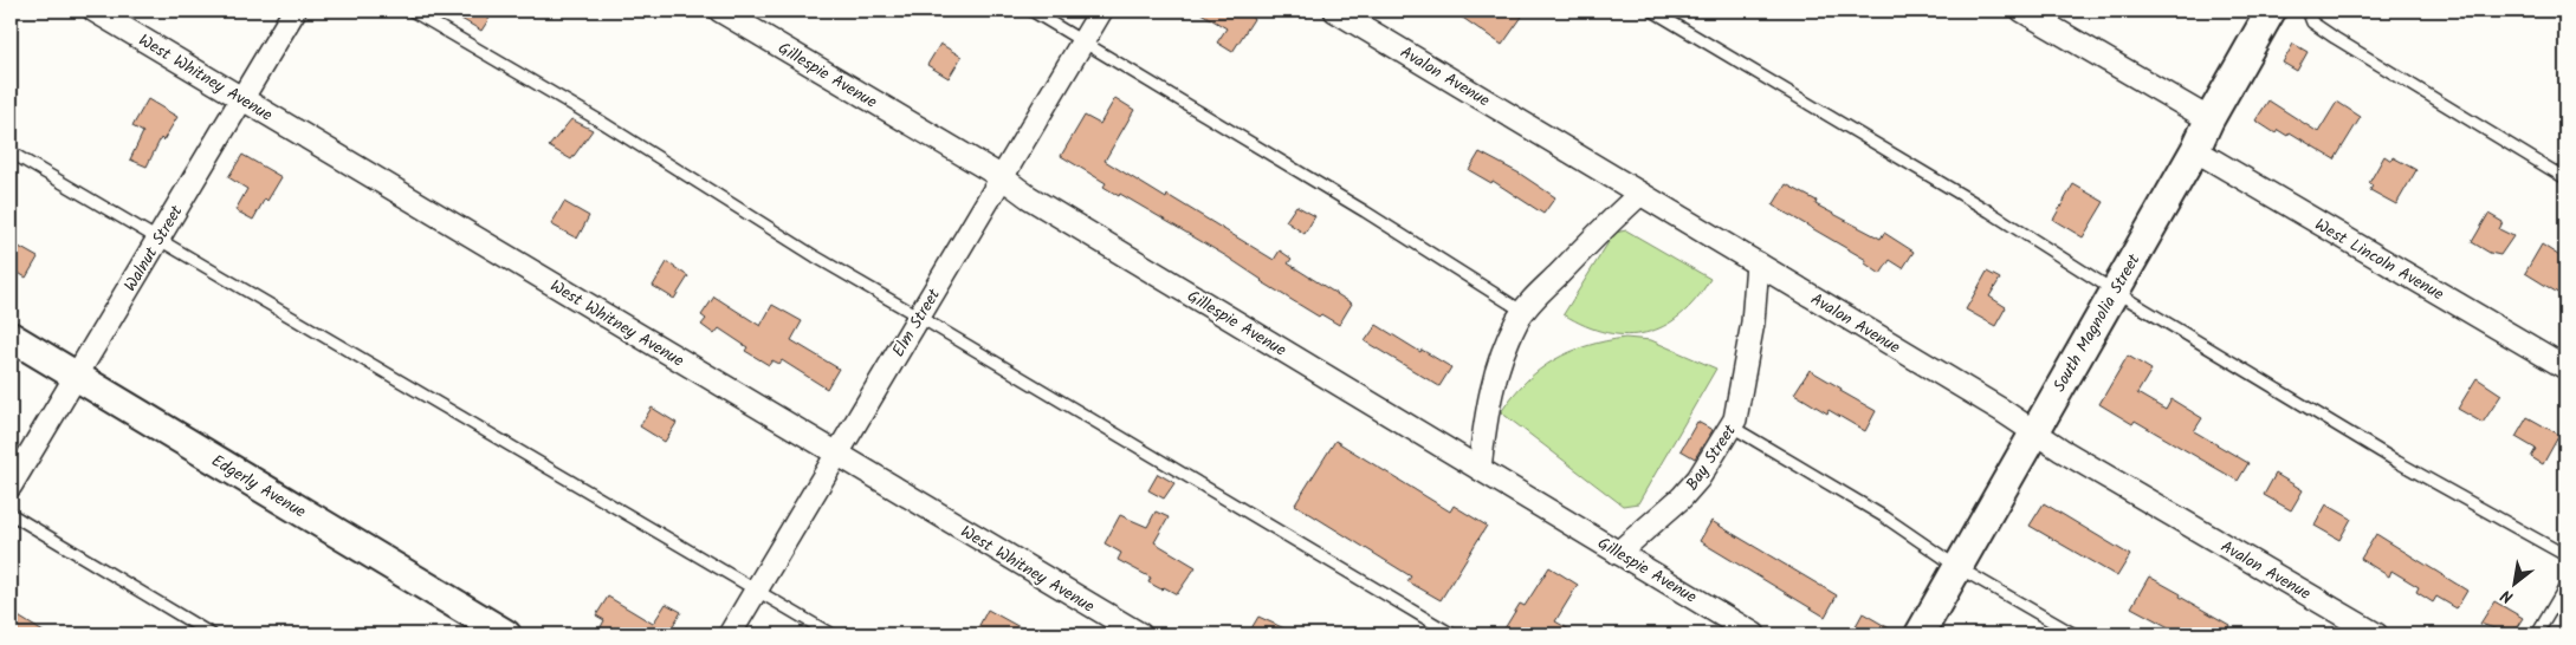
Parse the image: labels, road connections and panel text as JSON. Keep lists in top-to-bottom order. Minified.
{"streets":{"street":["Gillespie Avenue","Avalon Avenue","West Whitney Avenue","Walnut Street","West Lincoln Avenue","Elm Street","South Magnolia Street","Bay Street","Edgerly Avenue"]},"crossings":[["Gillespie Avenue","Elm Street"],["Gillespie Avenue","Bay Street"],["Avalon Avenue","South Magnolia Street"],["Avalon Avenue","Bay Street"],["West Whitney Avenue","Walnut Street"],["West Whitney Avenue","Elm Street"],["Walnut Street","Edgerly Avenue"],["West Lincoln Avenue","South Magnolia Street"]],"north":"bottom left"}
